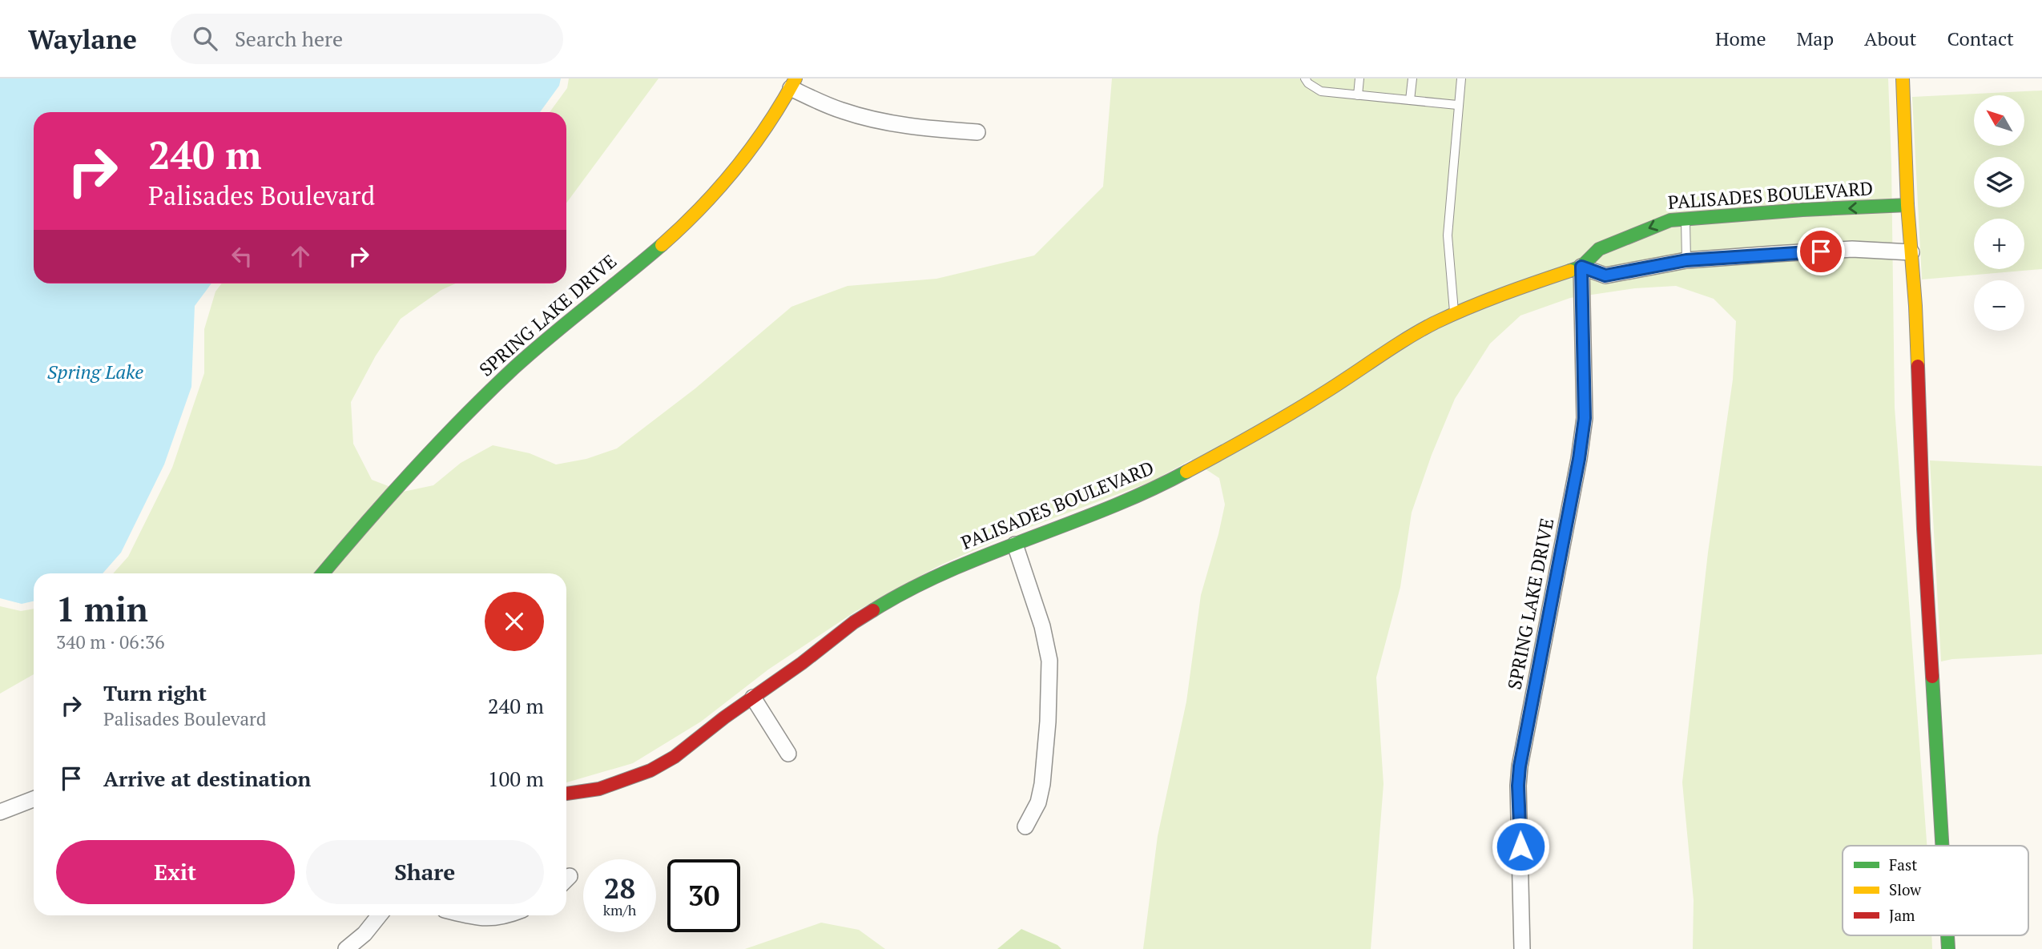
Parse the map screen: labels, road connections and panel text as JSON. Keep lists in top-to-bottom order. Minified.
{"streets":{"street":["PALISADES BOULEVARD","SPRING LAKE DRIVE"]},"crossings":[["PALISADES BOULEVARD","SPRING LAKE DRIVE"]],"water":["Spring Lake"],"legend":["Fast","Slow","Jam"],"north":"top left","page":{"header":"Waylane","search":"Search here","nav":["Home","Map","About","Contact"],"map_buttons":["+","−"],"turn":["240 m","Palisades Boulevard"],"heading":["1 min","340 m · 06:36"],"list":[{"name":"Turn right","note":"Palisades Boulevard","value":"240 m"},{"name":"Arrive at destination","value":"100 m"}],"buttons":["Exit","Share"],"speed":"28 km/h","limit":"30"}}
